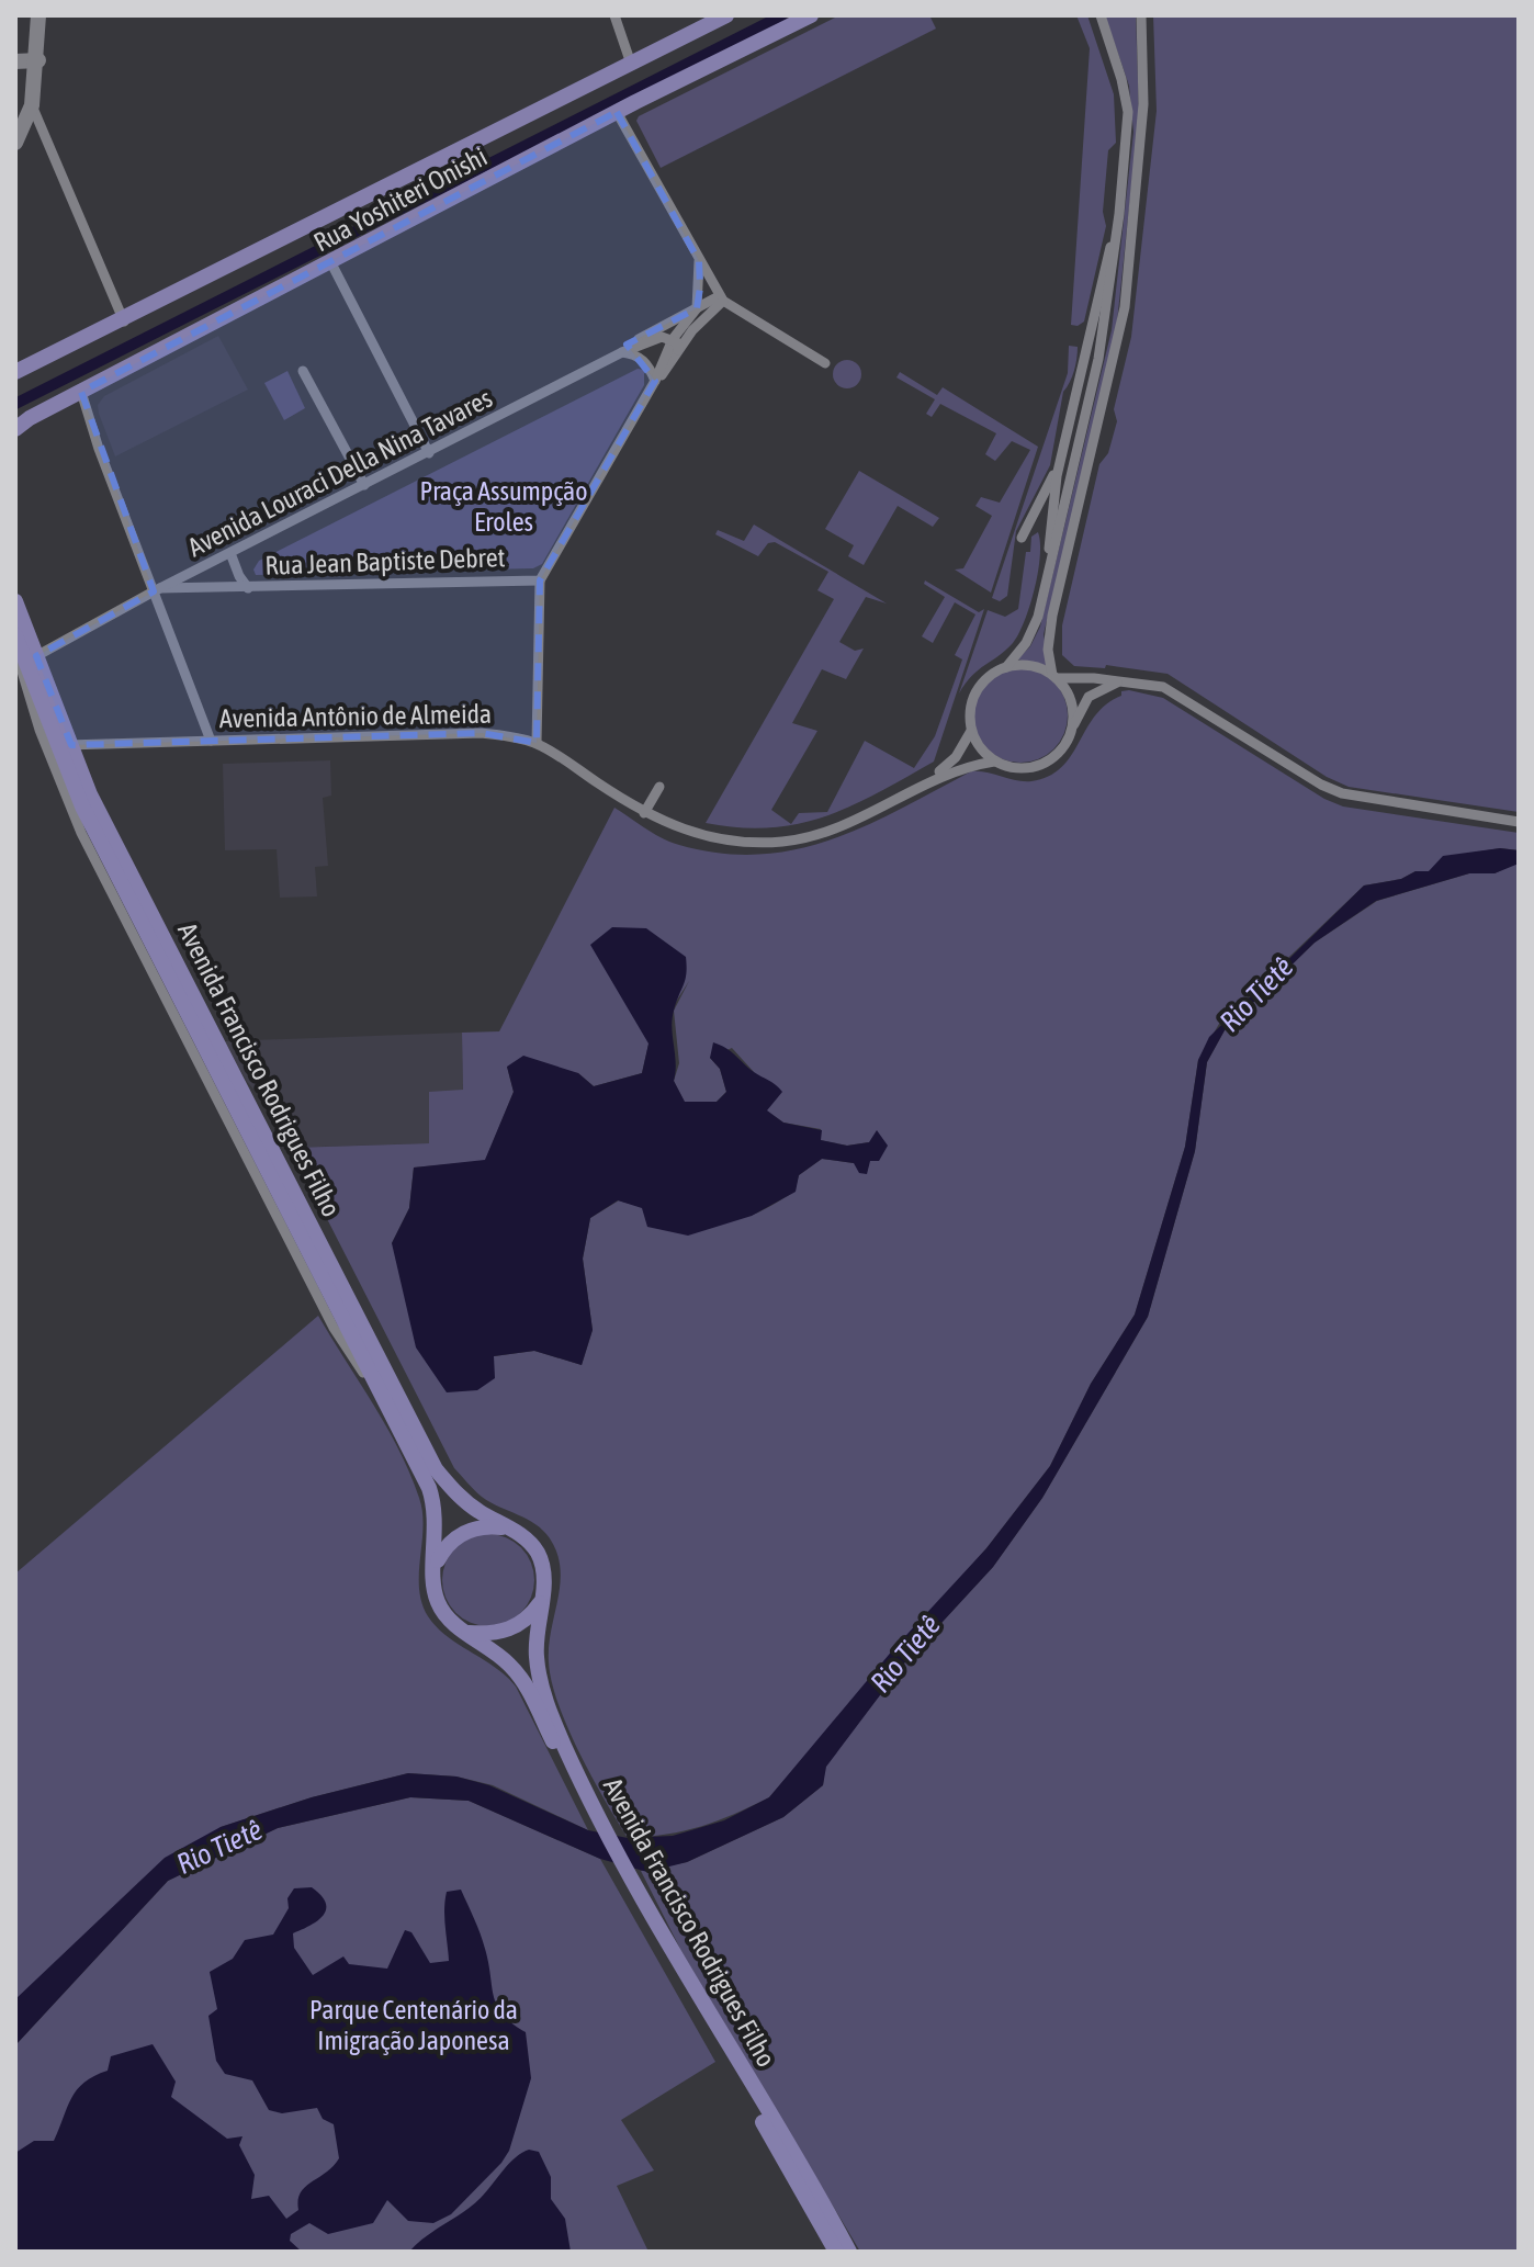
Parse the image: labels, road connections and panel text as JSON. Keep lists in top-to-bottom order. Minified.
{"streets":{"main road":["Rua Yoshiteri Onishi","Avenida Francisco Rodrigues Filho"],"street":["Avenida Louraci Della Nina Tavares","Rua Jean Baptiste Debret","Avenida Antônio de Almeida"]},"crossings":[["Avenida Louraci Della Nina Tavares","Rua Jean Baptiste Debret"],["Avenida Louraci Della Nina Tavares","Avenida Francisco Rodrigues Filho"],["Avenida Antônio de Almeida","Avenida Francisco Rodrigues Filho"]],"water":["Rio Tietê"],"parks":["Praça Assumpção Eroles","Parque Centenário da Imigração Japonesa"]}
